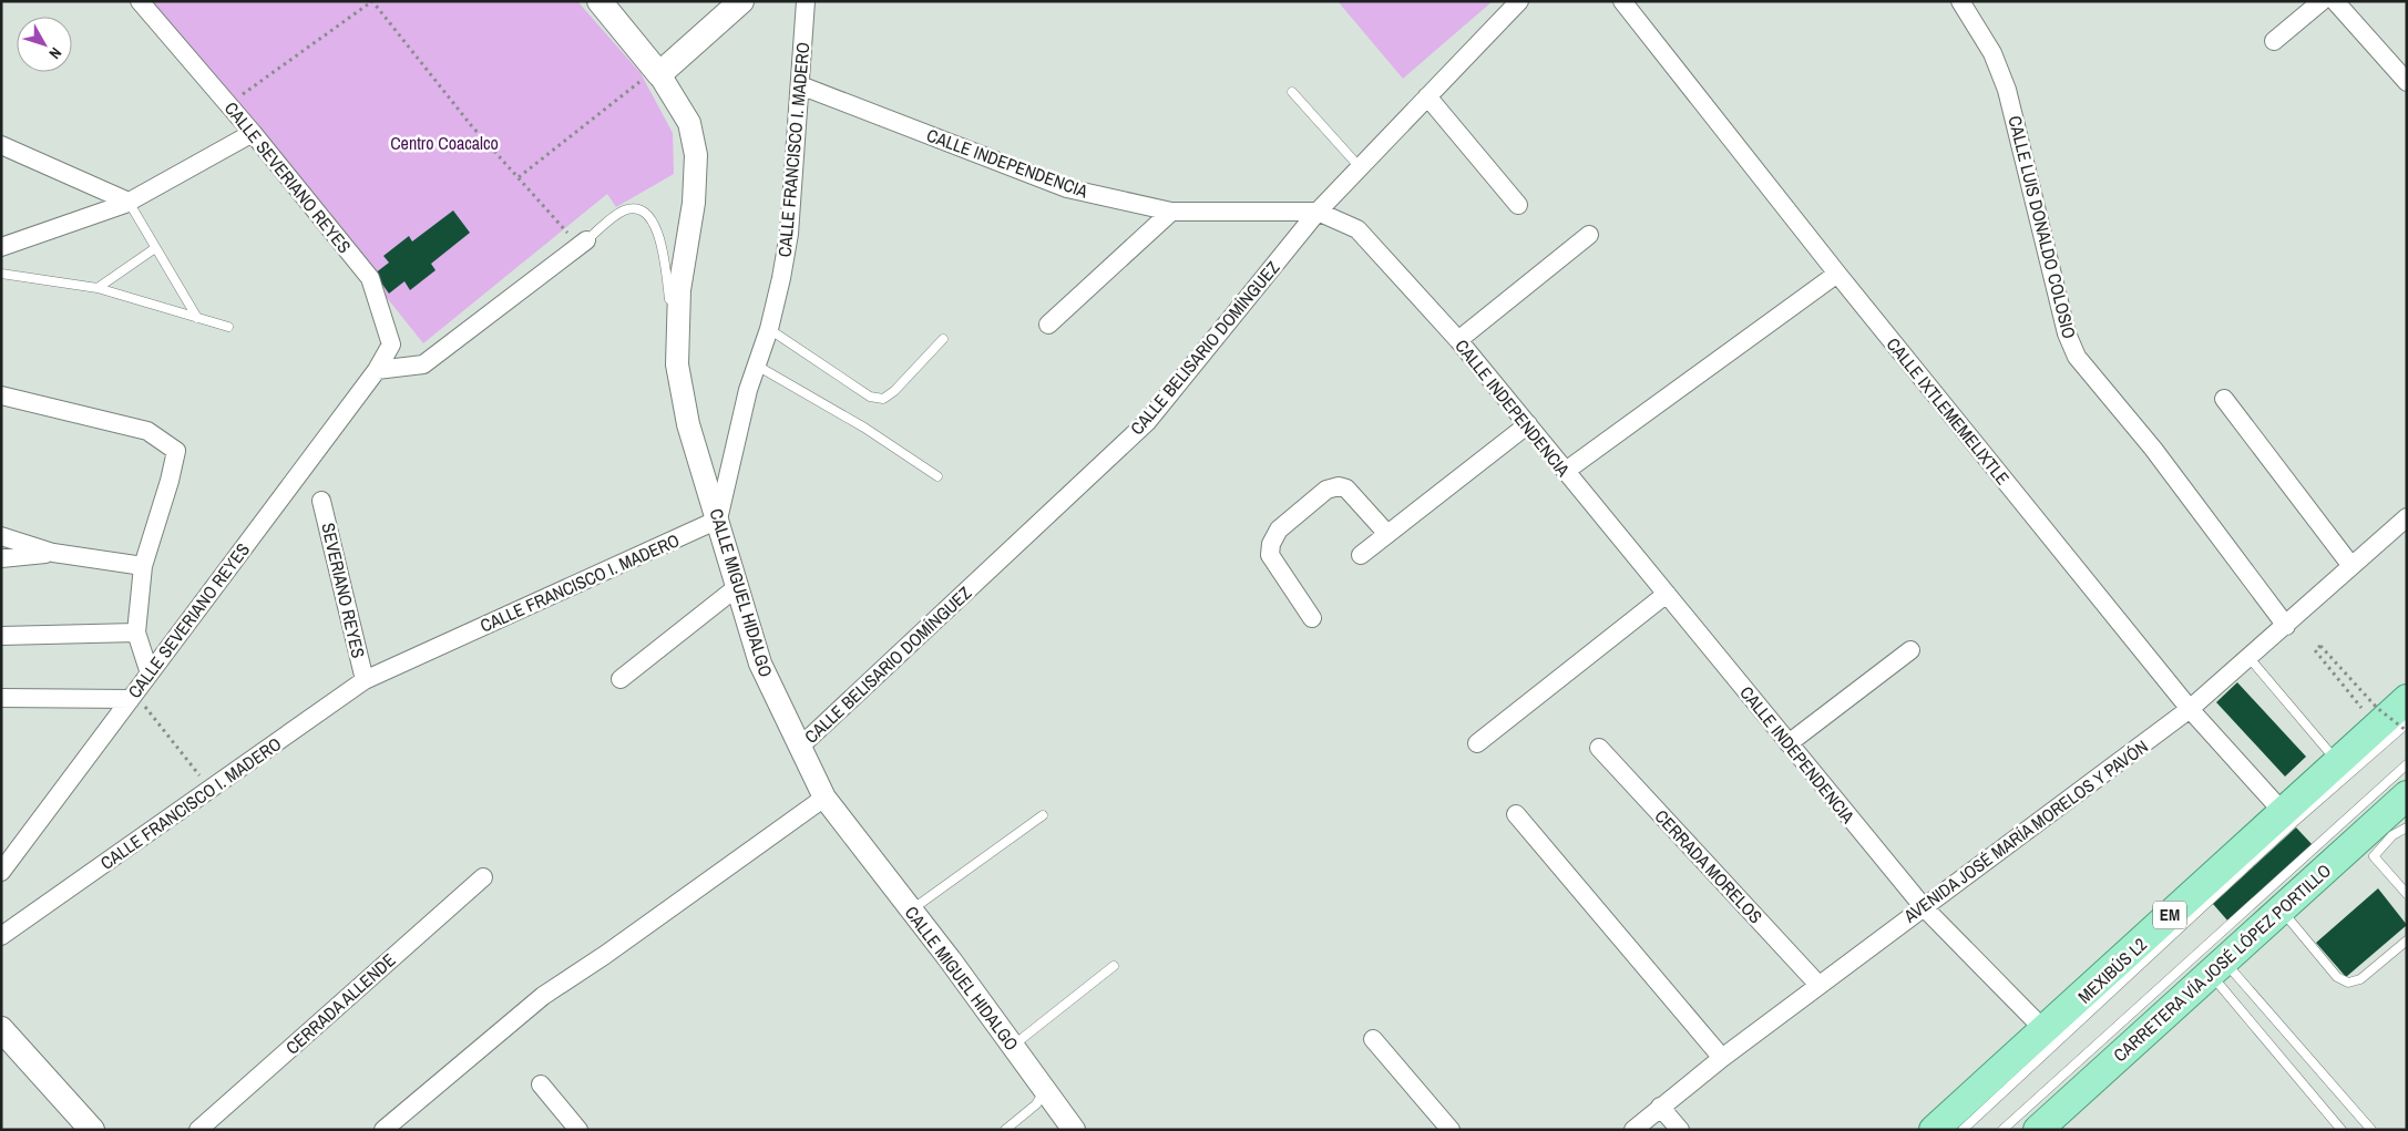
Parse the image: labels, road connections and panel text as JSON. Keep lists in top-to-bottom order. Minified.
{"streets":{"main road":["EM","CARRETERA VÍA JOSÉ LÓPEZ PORTILLO"],"street":["CALLE FRANCISCO I. MADERO","CALLE INDEPENDENCIA","CALLE SEVERIANO REYES","CALLE LUIS DONALDO COLOSIO","CALLE BELISARIO DOMÍNGUEZ","CALLE IXTLEMEMELIXTLE","SEVERIANO REYES","CALLE MIGUEL HIDALGO","AVENIDA JOSÉ MARÍA MORELOS Y PAVÓN","CERRADA MORELOS","CERRADA ALLENDE"],"lane":["MEXIBÚS L2"]},"crossings":[["CALLE FRANCISCO I. MADERO","CALLE INDEPENDENCIA"],["CALLE FRANCISCO I. MADERO","SEVERIANO REYES"],["CALLE FRANCISCO I. MADERO","CALLE MIGUEL HIDALGO"],["CALLE INDEPENDENCIA","CALLE BELISARIO DOMÍNGUEZ"],["CALLE INDEPENDENCIA","AVENIDA JOSÉ MARÍA MORELOS Y PAVÓN"],["CALLE INDEPENDENCIA","EM"],["CALLE LUIS DONALDO COLOSIO","AVENIDA JOSÉ MARÍA MORELOS Y PAVÓN"],["CALLE BELISARIO DOMÍNGUEZ","CALLE MIGUEL HIDALGO"],["CALLE IXTLEMEMELIXTLE","AVENIDA JOSÉ MARÍA MORELOS Y PAVÓN"],["CALLE IXTLEMEMELIXTLE","EM"],["AVENIDA JOSÉ MARÍA MORELOS Y PAVÓN","CERRADA MORELOS"]],"parks":["Centro Coacalco"],"north":"bottom right"}
